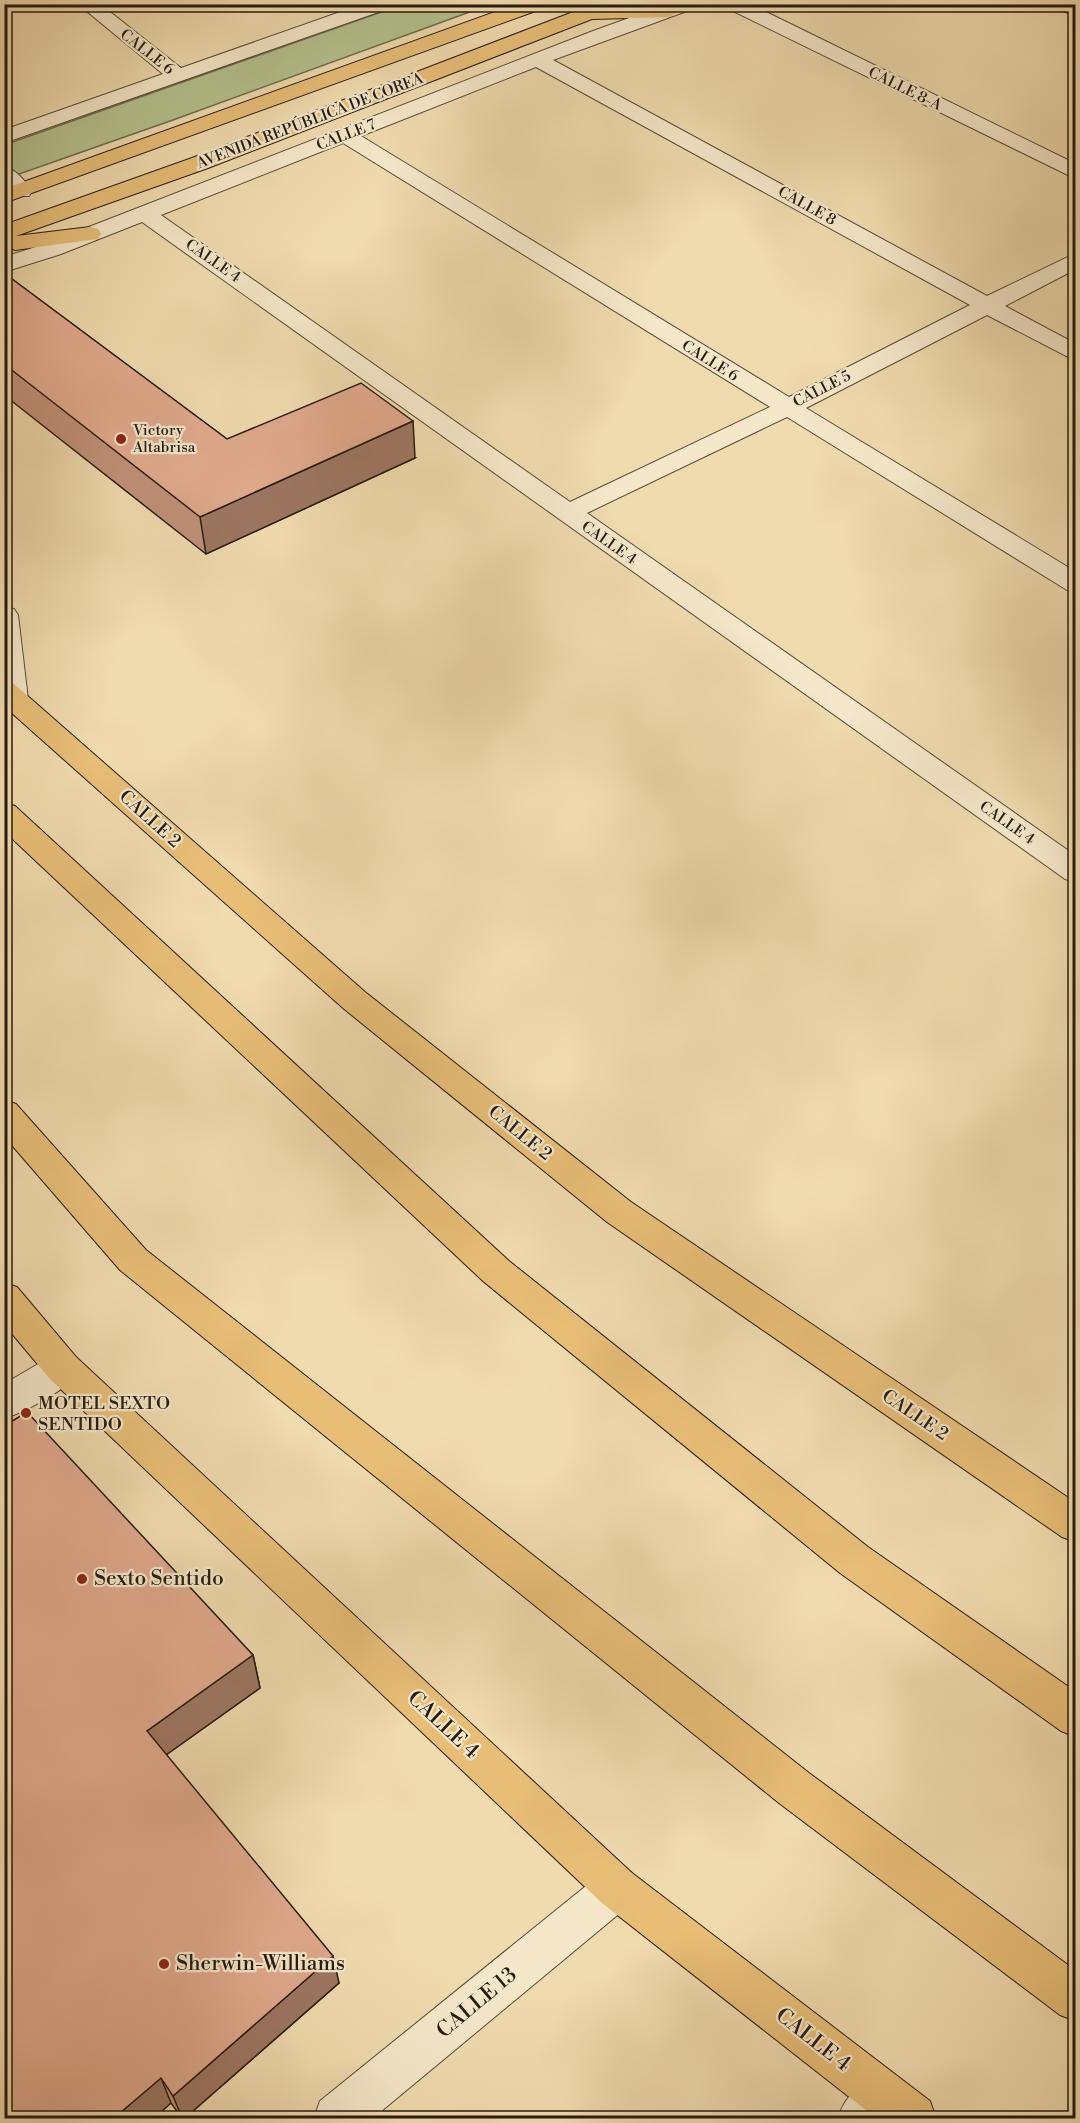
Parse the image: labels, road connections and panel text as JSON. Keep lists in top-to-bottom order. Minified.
{"streets":{"main road":["AVENIDA REPÚBLICA DE COREA","CALLE 4","CALLE 2"],"street":["CALLE 6","CALLE 8-A","CALLE 7","CALLE 8","CALLE 5","CALLE 13"]},"crossings":[["CALLE 6","CALLE 7"],["CALLE 6","CALLE 5"],["CALLE 7","CALLE 8"],["CALLE 7","CALLE 4"],["CALLE 8","CALLE 5"],["CALLE 4","CALLE 5"],["CALLE 4","CALLE 13"]],"places":["Victory Altabrisa","MOTEL SEXTO SENTIDO","Sexto Sentido","Sherwin-Williams"]}
